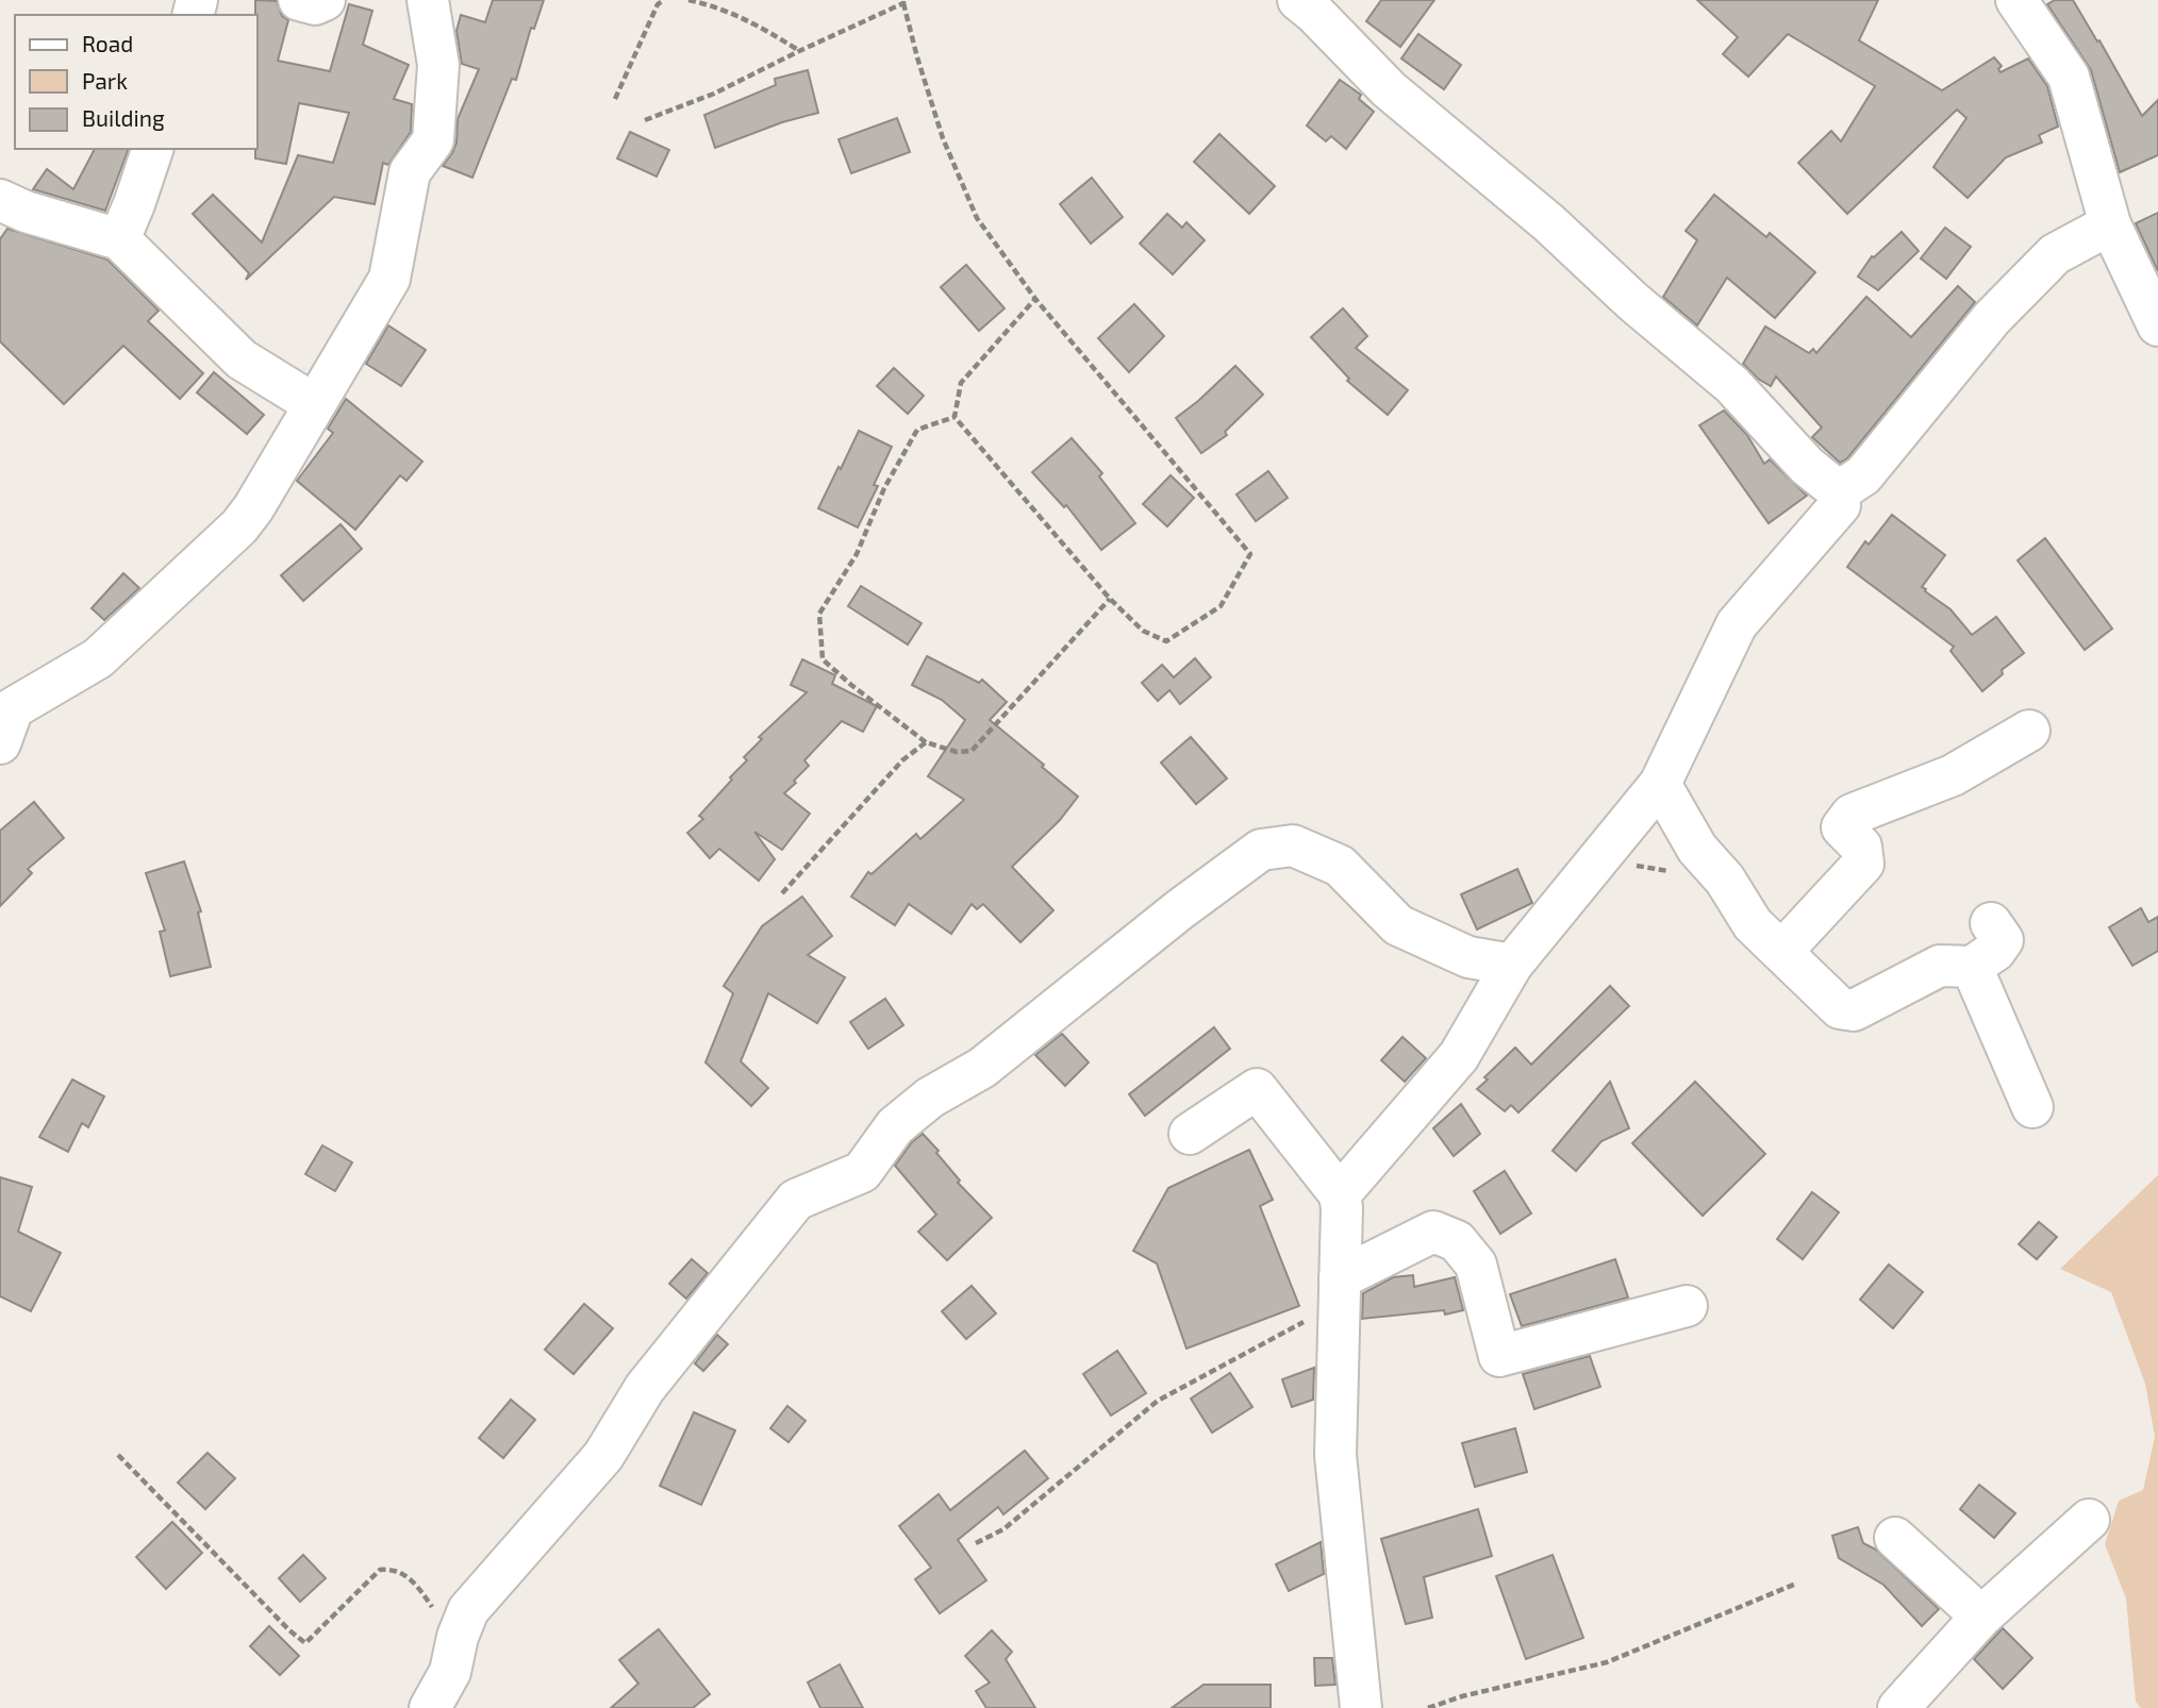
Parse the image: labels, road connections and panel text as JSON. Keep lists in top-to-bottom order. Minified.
{"legend":["Road","Park","Building"]}
